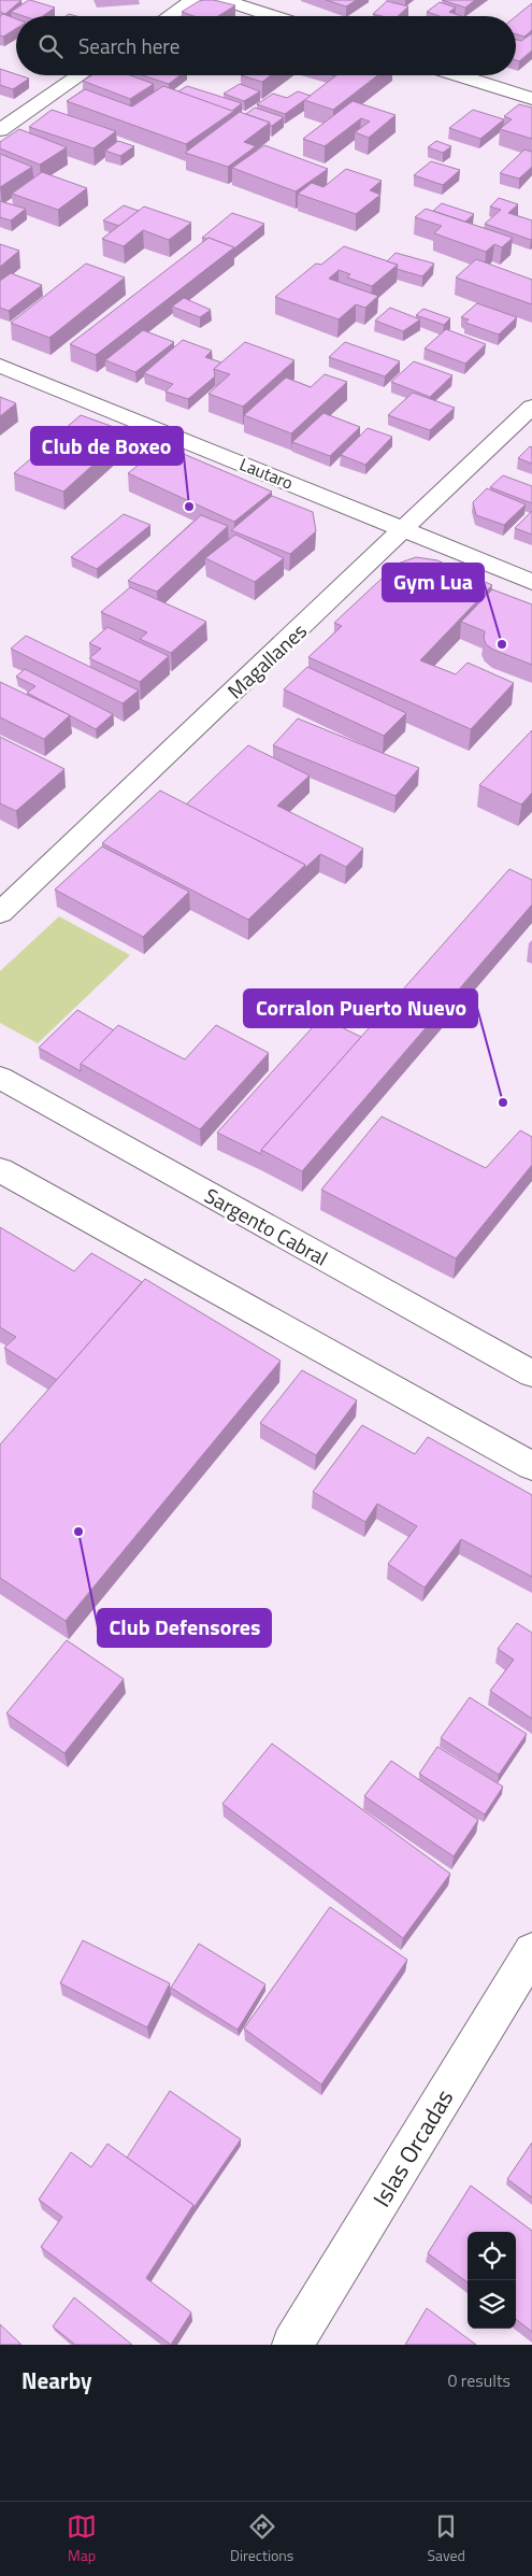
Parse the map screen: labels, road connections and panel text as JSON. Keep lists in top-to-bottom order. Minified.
{"streets":{"street":["Lautaro","Magallanes","Sargento Cabral","Islas Orcadas"]},"crossings":[["Lautaro","Magallanes"]],"places":["Club de Boxeo","Gym Lua","Corralon Puerto Nuevo","Club Defensores"],"page":{"search":"Search here","heading":["Nearby","0 results"],"nav":["Map","Directions","Saved"]}}
